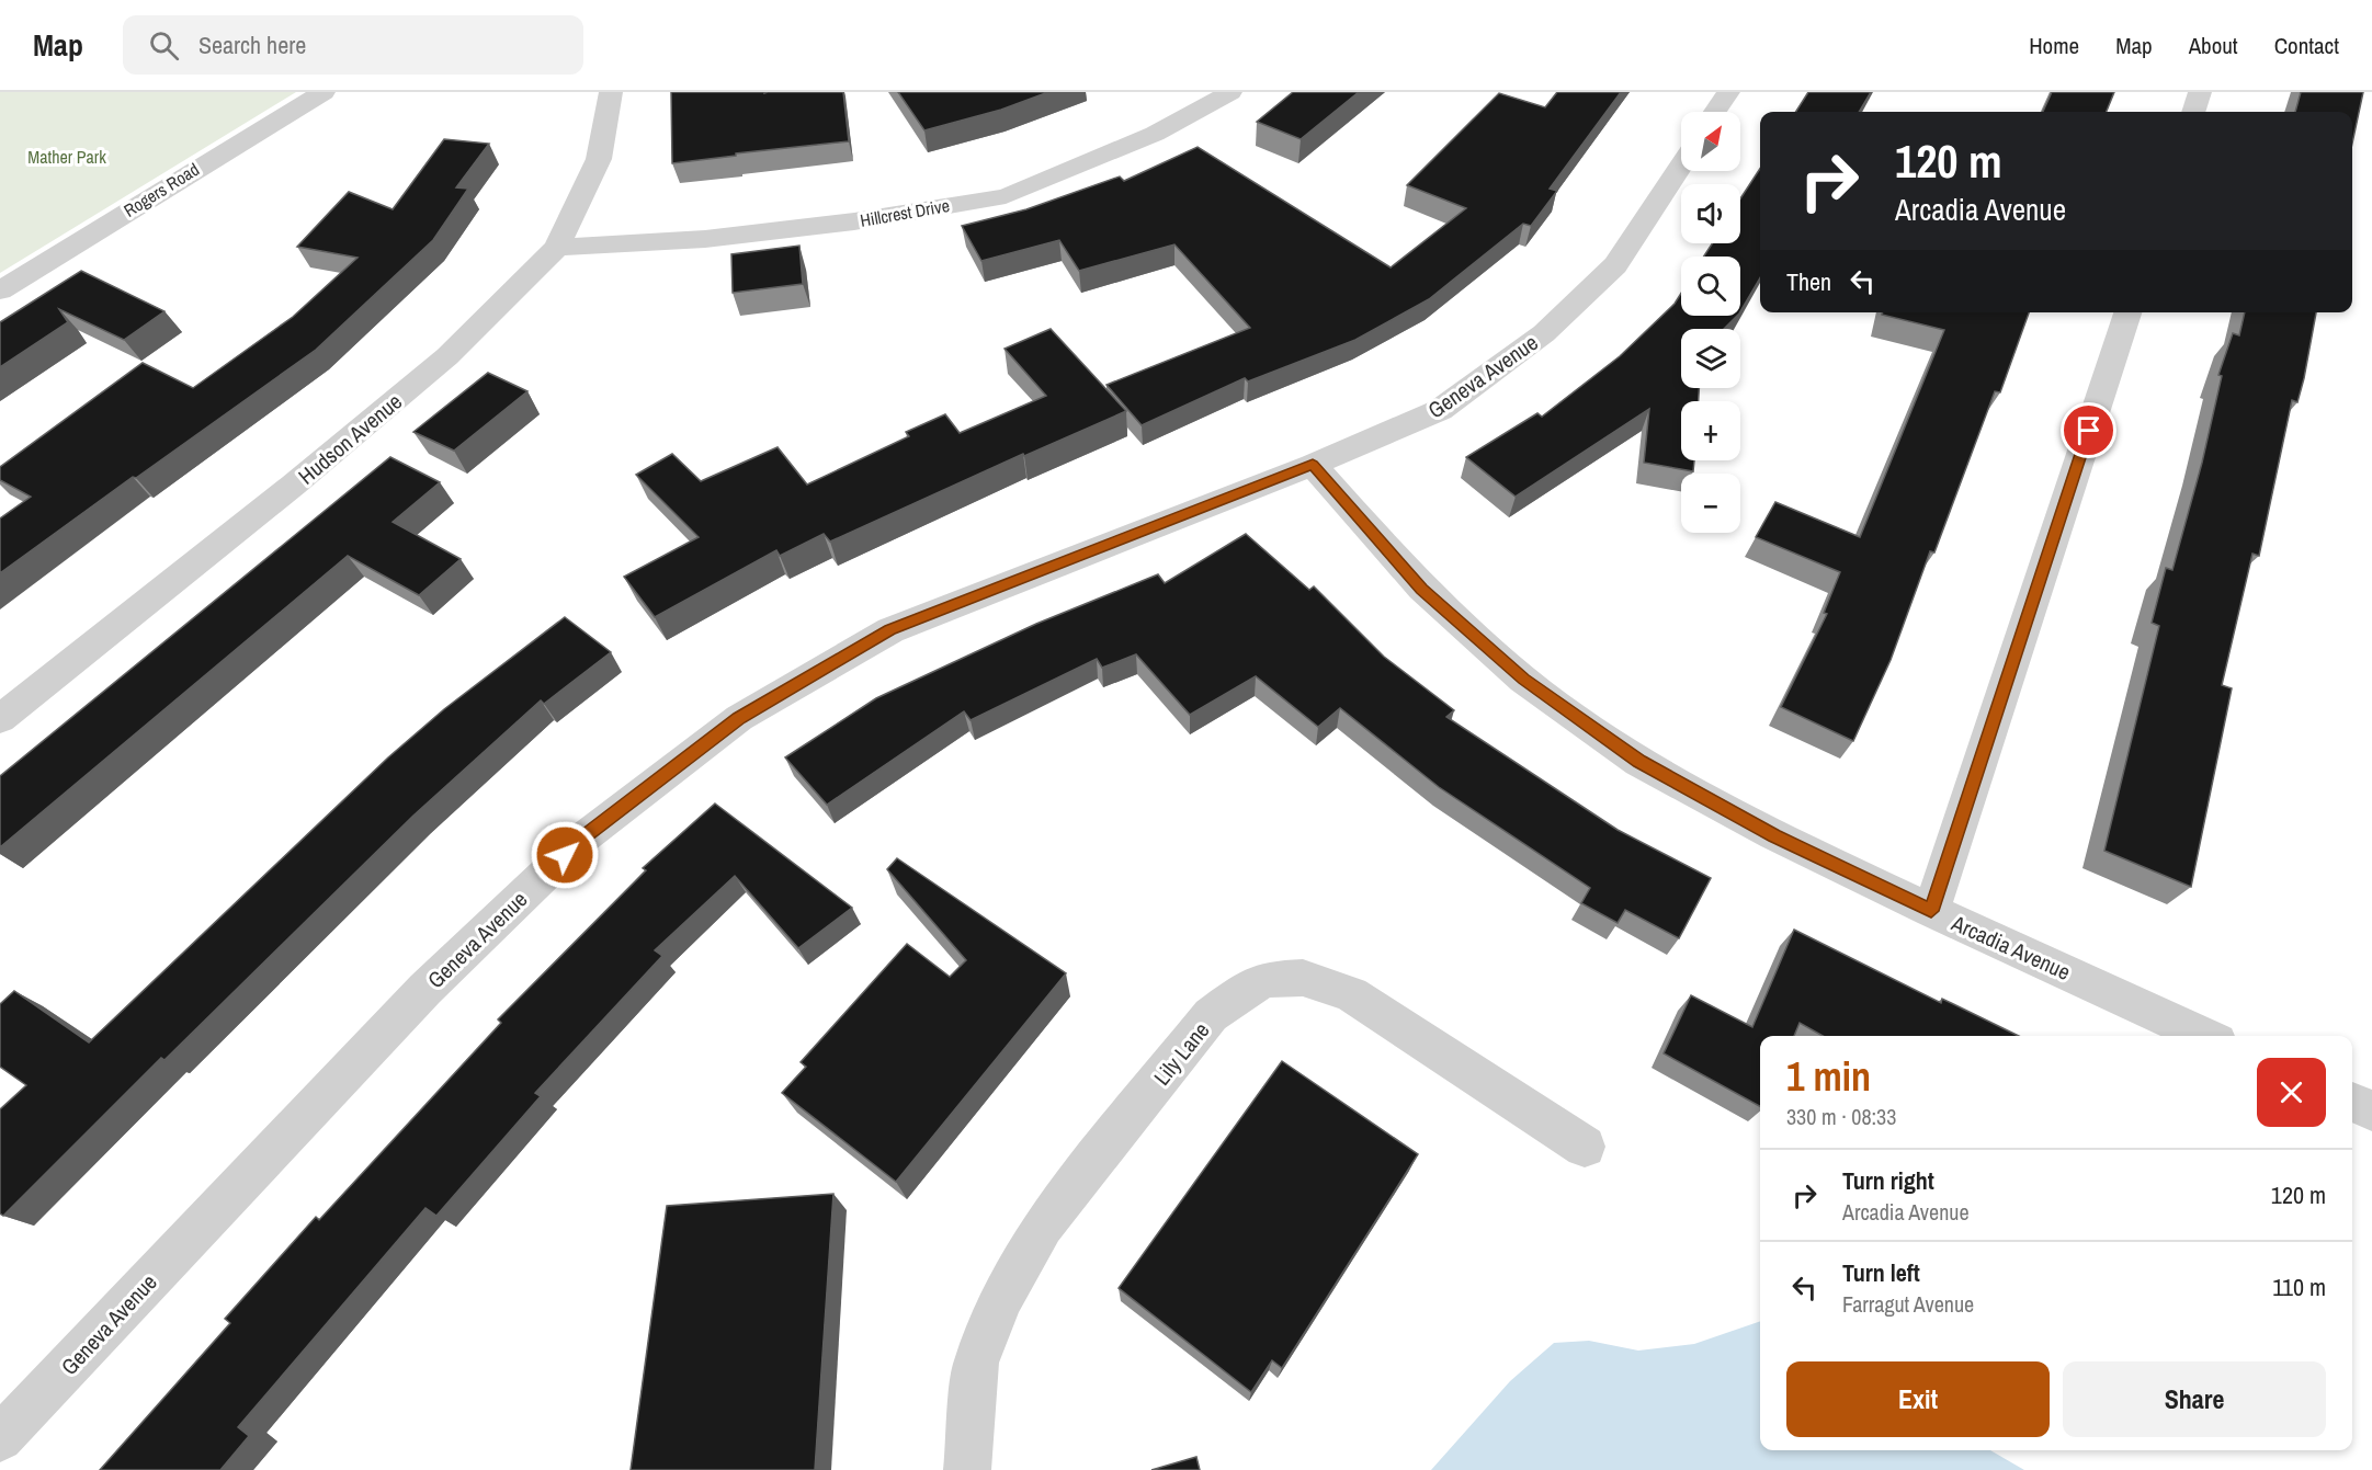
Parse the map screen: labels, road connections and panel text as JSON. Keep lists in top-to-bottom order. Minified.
{"streets":{"street":["Rogers Road","Hillcrest Drive","Geneva Avenue","Hudson Avenue","Arcadia Avenue","Lily Lane"]},"crossings":[["Hillcrest Drive","Hudson Avenue"],["Geneva Avenue","Arcadia Avenue"]],"parks":["Mather Park"],"north":"top right","page":{"header":"Map","search":"Search here","nav":["Home","Map","About","Contact"],"map_buttons":["+","−"],"turn":["120 m","Arcadia Avenue"],"then":"Then","heading":["1 min","330 m · 08:33"],"list":[{"name":"Turn right","note":"Arcadia Avenue","value":"120 m"},{"name":"Turn left","note":"Farragut Avenue","value":"110 m"}],"buttons":["Exit","Share"]}}
